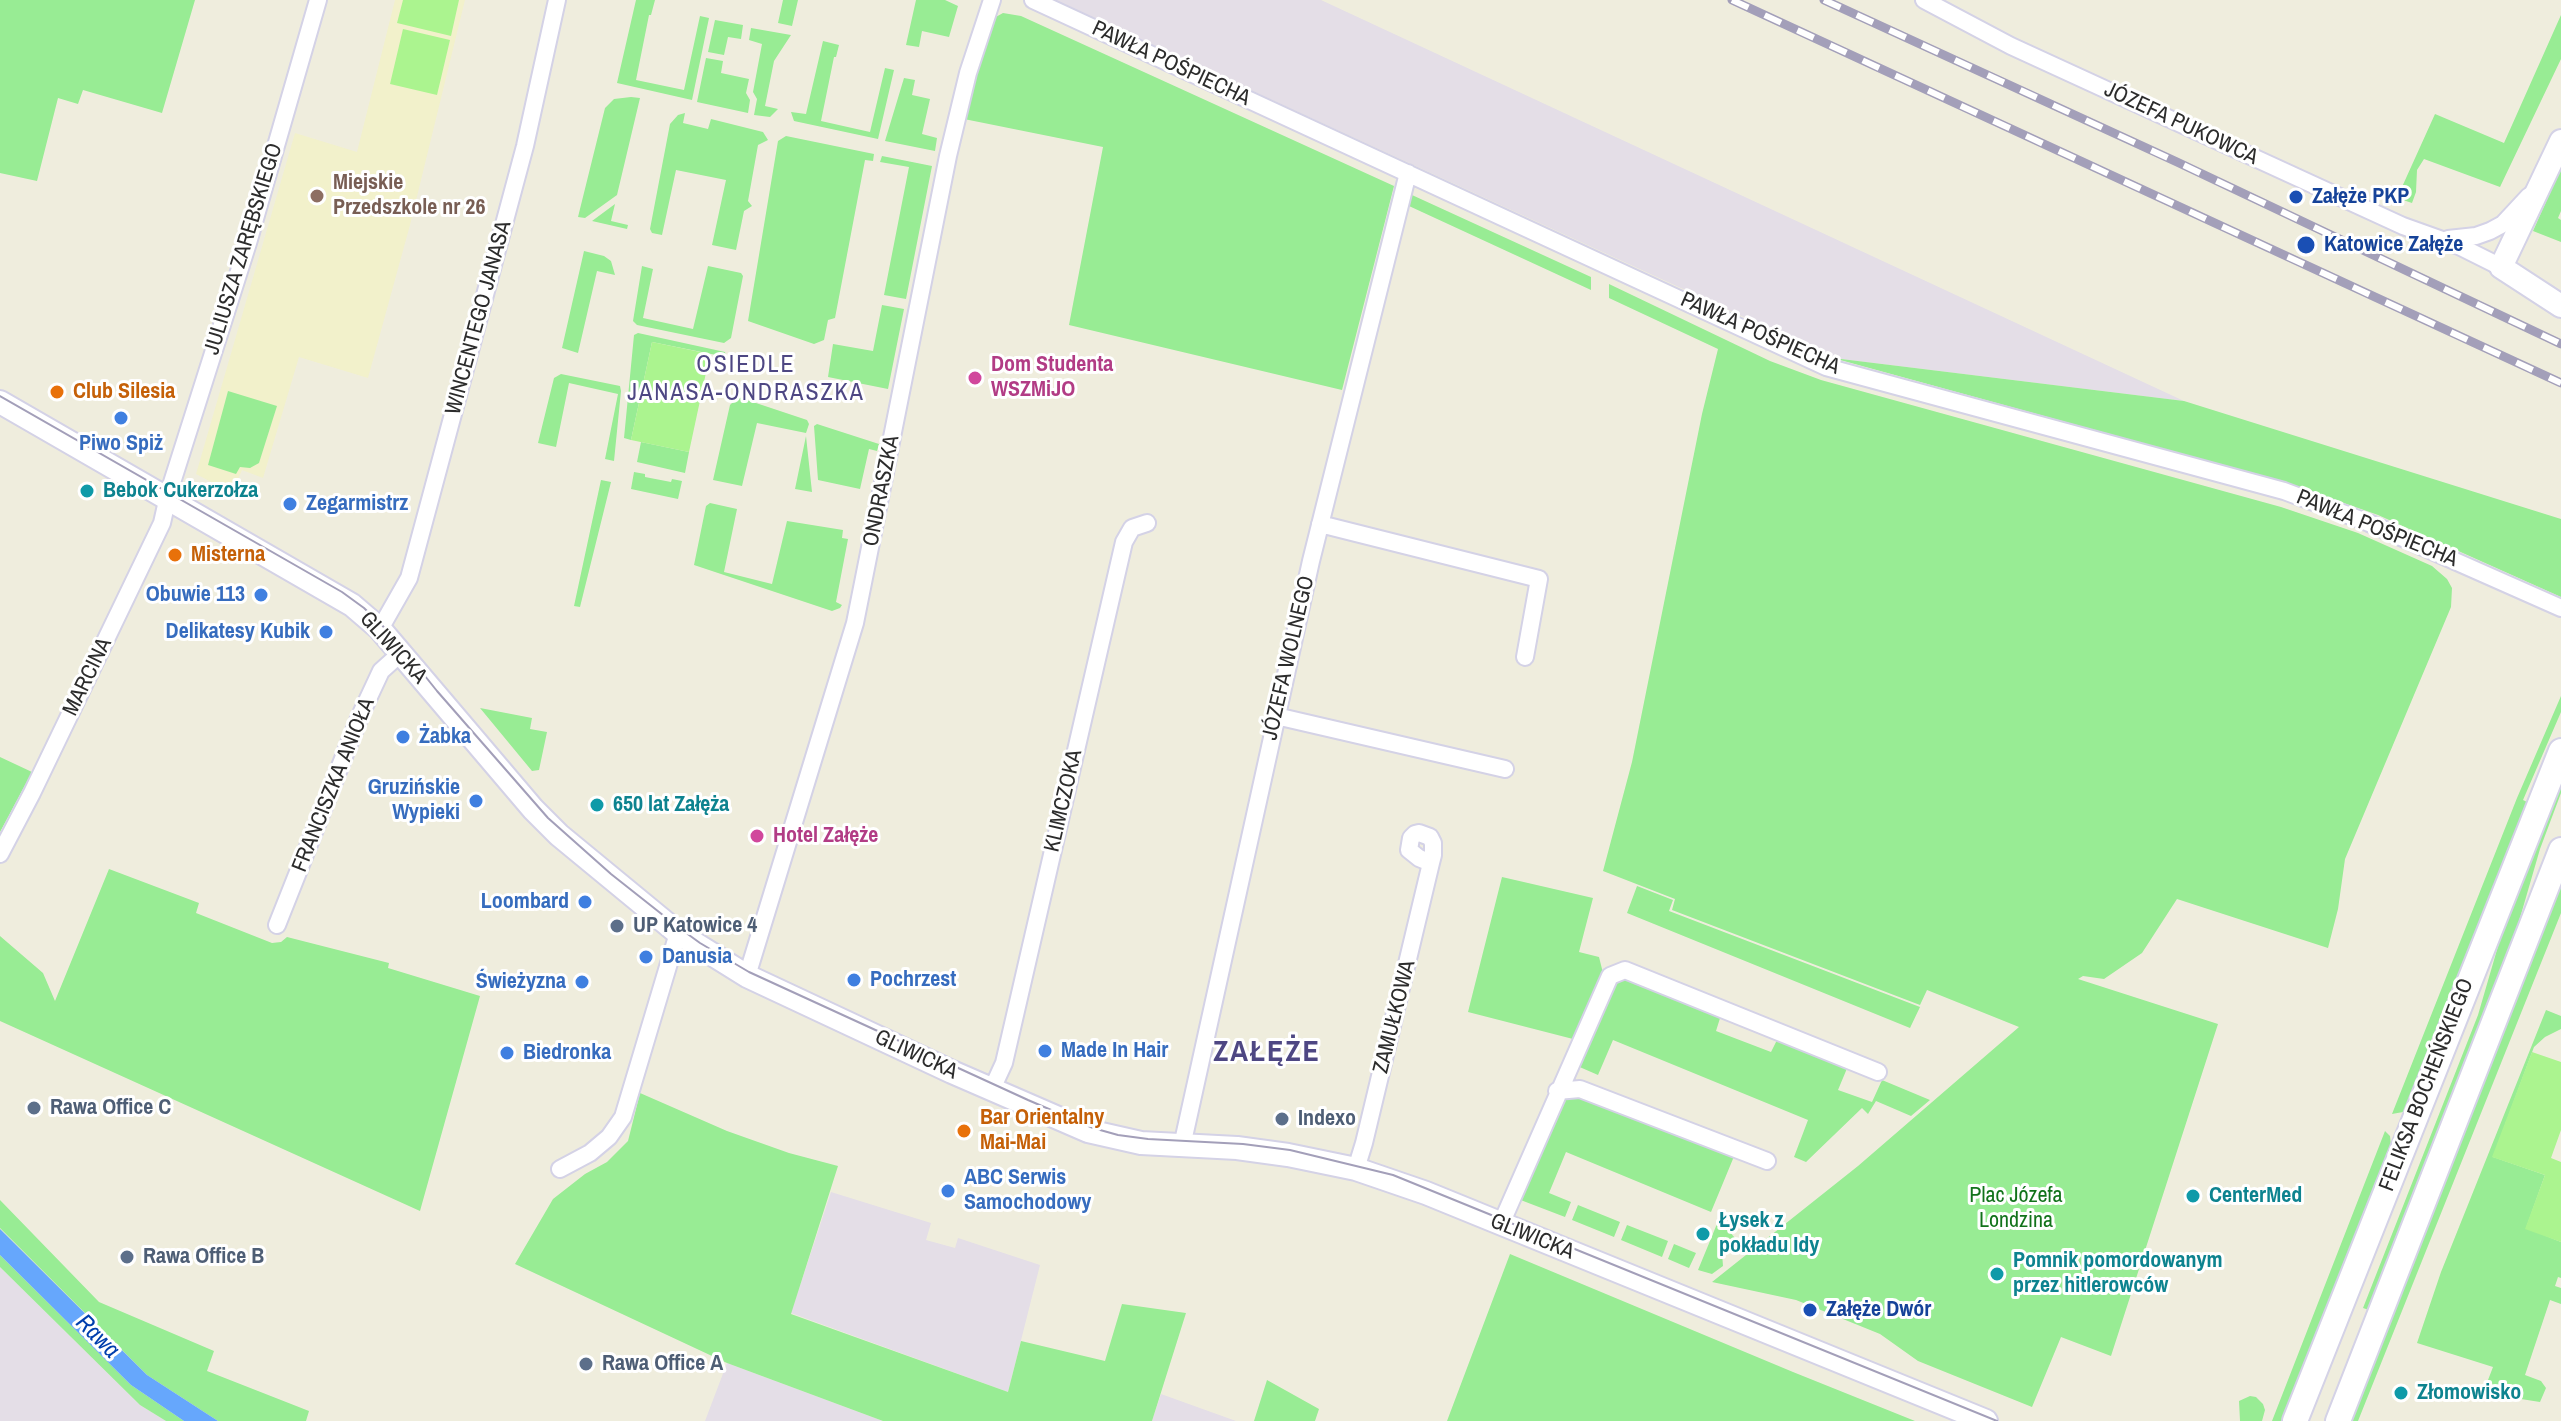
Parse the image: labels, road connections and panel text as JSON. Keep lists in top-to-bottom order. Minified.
{"streets":{"main road":["FELIKSA BOCHEŃSKIEGO"],"street":["PAWŁA POŚPIECHA","JÓZEFA PUKOWCA","JULIUSZA ZARĘBSKIEGO","WINCENTEGO JANASA","ONDRASZKA","GLIWICKA","JÓZEFA WOLNEGO","MARCINA","FRANCISZKA ANIOŁA","KLIMCZOKA","ZAMUŁKOWA"]},"crossings":[["PAWŁA POŚPIECHA","JÓZEFA WOLNEGO"],["JULIUSZA ZARĘBSKIEGO","GLIWICKA"],["JULIUSZA ZARĘBSKIEGO","MARCINA"],["WINCENTEGO JANASA","GLIWICKA"],["ONDRASZKA","GLIWICKA"],["GLIWICKA","JÓZEFA WOLNEGO"],["GLIWICKA","MARCINA"],["GLIWICKA","FRANCISZKA ANIOŁA"],["GLIWICKA","KLIMCZOKA"],["GLIWICKA","ZAMUŁKOWA"]],"districts":["OSIEDLE JANASA-ONDRASZKA","ZAŁĘŻE"],"water":["Rawa"],"parks":["Plac Józefa Londzina"],"places":["Miejskie Przedszkole nr 26","Załęże PKP","Katowice Załęże","Dom Studenta WSZMiJO","Club Silesia","Piwo Spiż","Bebok Cukerzołza","Zegarmistrz","Misterna","Obuwie 113","Delikatesy Kubik","Żabka","Gruzińskie Wypieki","650 lat Załęża","Hotel Załęże","Loombard","UP Katowice 4","Danusia","Pochrzest","Świeżyzna","Made In Hair","Biedronka","Rawa Office C","Indexo","Bar Orientalny Mai-Mai","ABC Serwis Samochodowy","CenterMed","Łysek z pokładu Idy","Rawa Office B","Pomnik pomordowanym przez hitlerowców","Załęże Dwór","Rawa Office A","Złomowisko"]}
